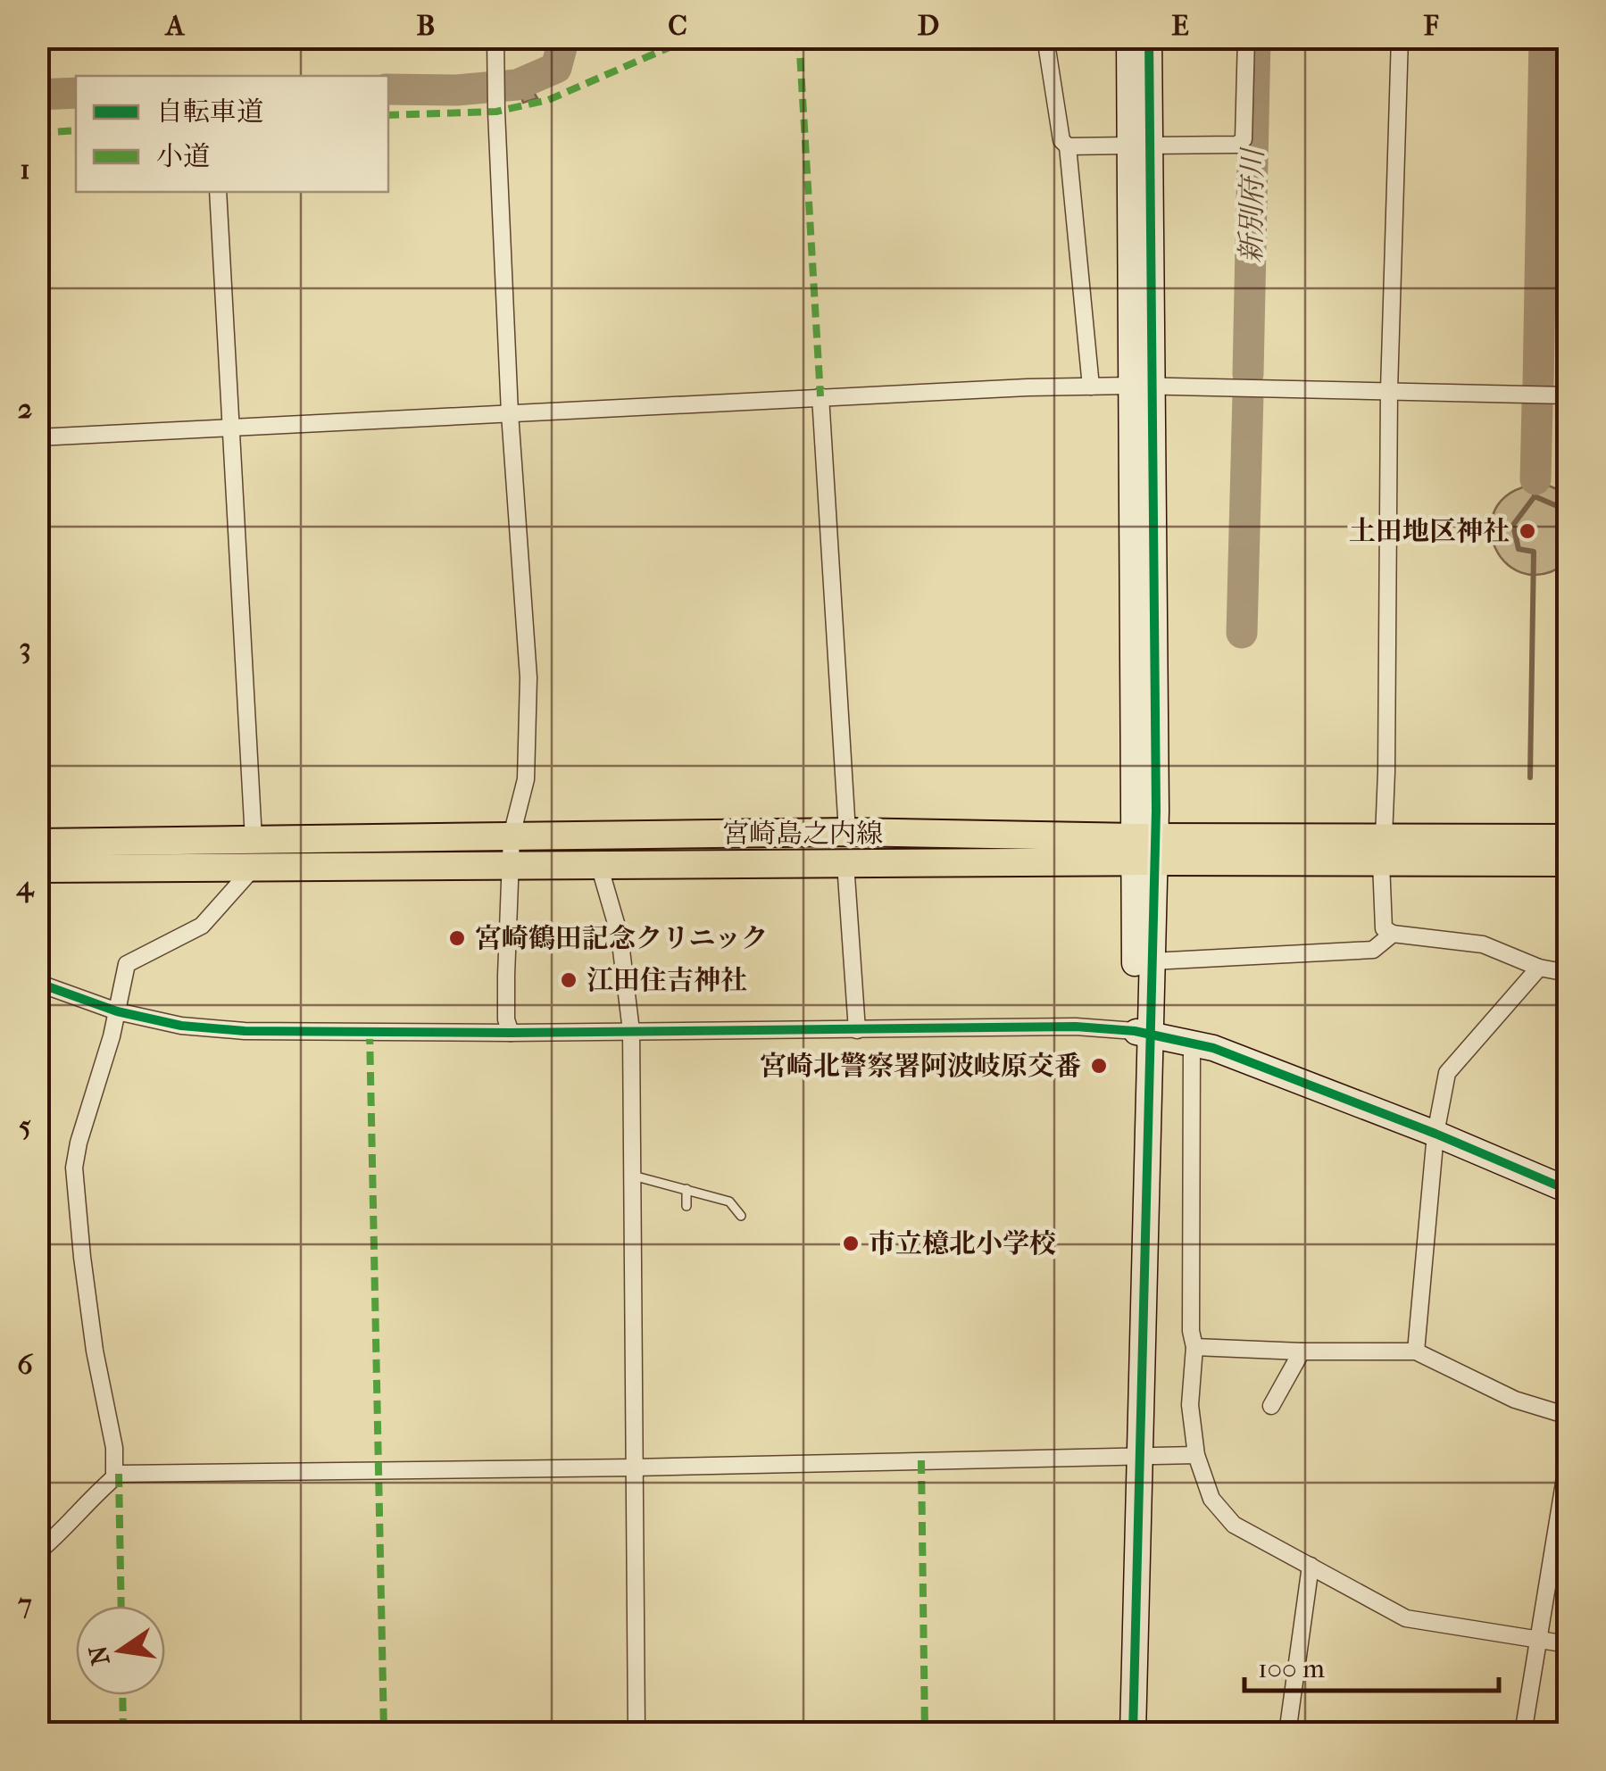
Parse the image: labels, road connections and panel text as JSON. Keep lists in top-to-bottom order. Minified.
{"streets":{"main road":["宮崎島之内線"]},"water":["新別府川"],"places":["土田地区神社","宮崎鶴田記念クリニック","江田住吉神社","宮崎北警察署阿波岐原交番","市立檍北小学校"],"legend":["自転車道","小道"],"scale_bar":"100 m","north":"left","grid":{"columns":["A","B","C","D","E","F"],"rows":["1","2","3","4","5","6","7"]}}
